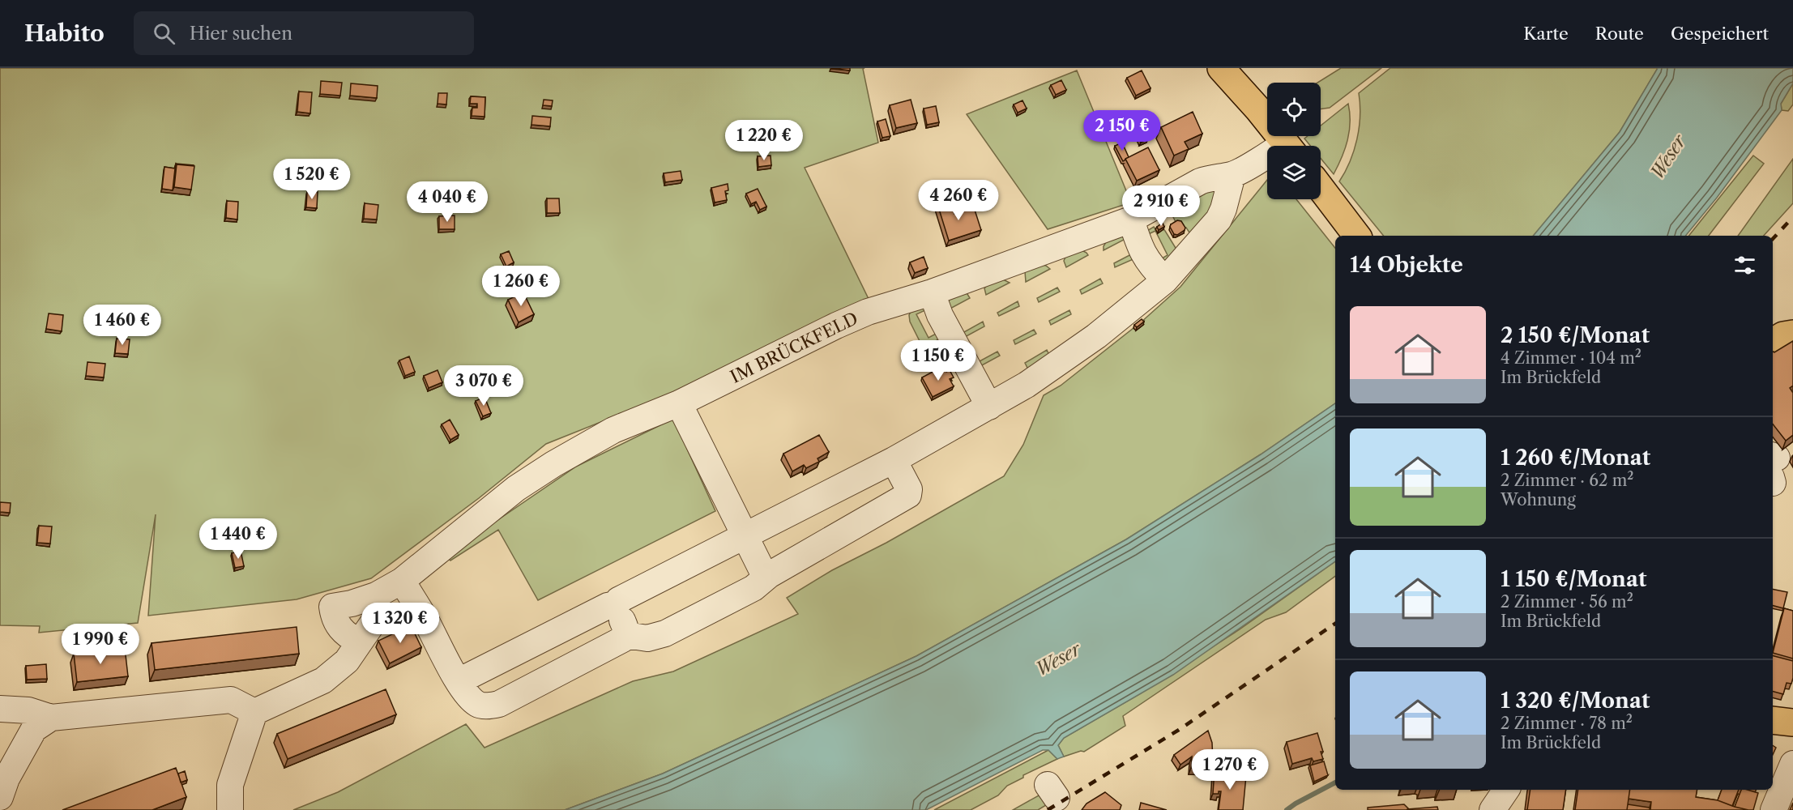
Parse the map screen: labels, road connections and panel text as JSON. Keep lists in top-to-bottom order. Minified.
{"streets":{"street":["IM BRÜCKFELD"]},"water":["Weser"],"page":{"header":"Habito","search":"Hier suchen","nav":["Karte","Route","Gespeichert"],"price":["2 150 €","1 220 €","1 520 €","4 260 €","4 040 €","2 910 €","1 260 €","1 460 €","1 150 €","3 070 €","1 440 €","1 320 €","1 990 €","1 270 €"],"heading":"14 Objekte","list":[{"name":"2 150 €/Monat","note":"4 Zimmer · 104 m² · Im Brückfeld"},{"name":"1 260 €/Monat","note":"2 Zimmer · 62 m² · Wohnung"},{"name":"1 150 €/Monat","note":"2 Zimmer · 56 m² · Im Brückfeld"},{"name":"1 320 €/Monat","note":"2 Zimmer · 78 m² · Im Brückfeld"}]}}
